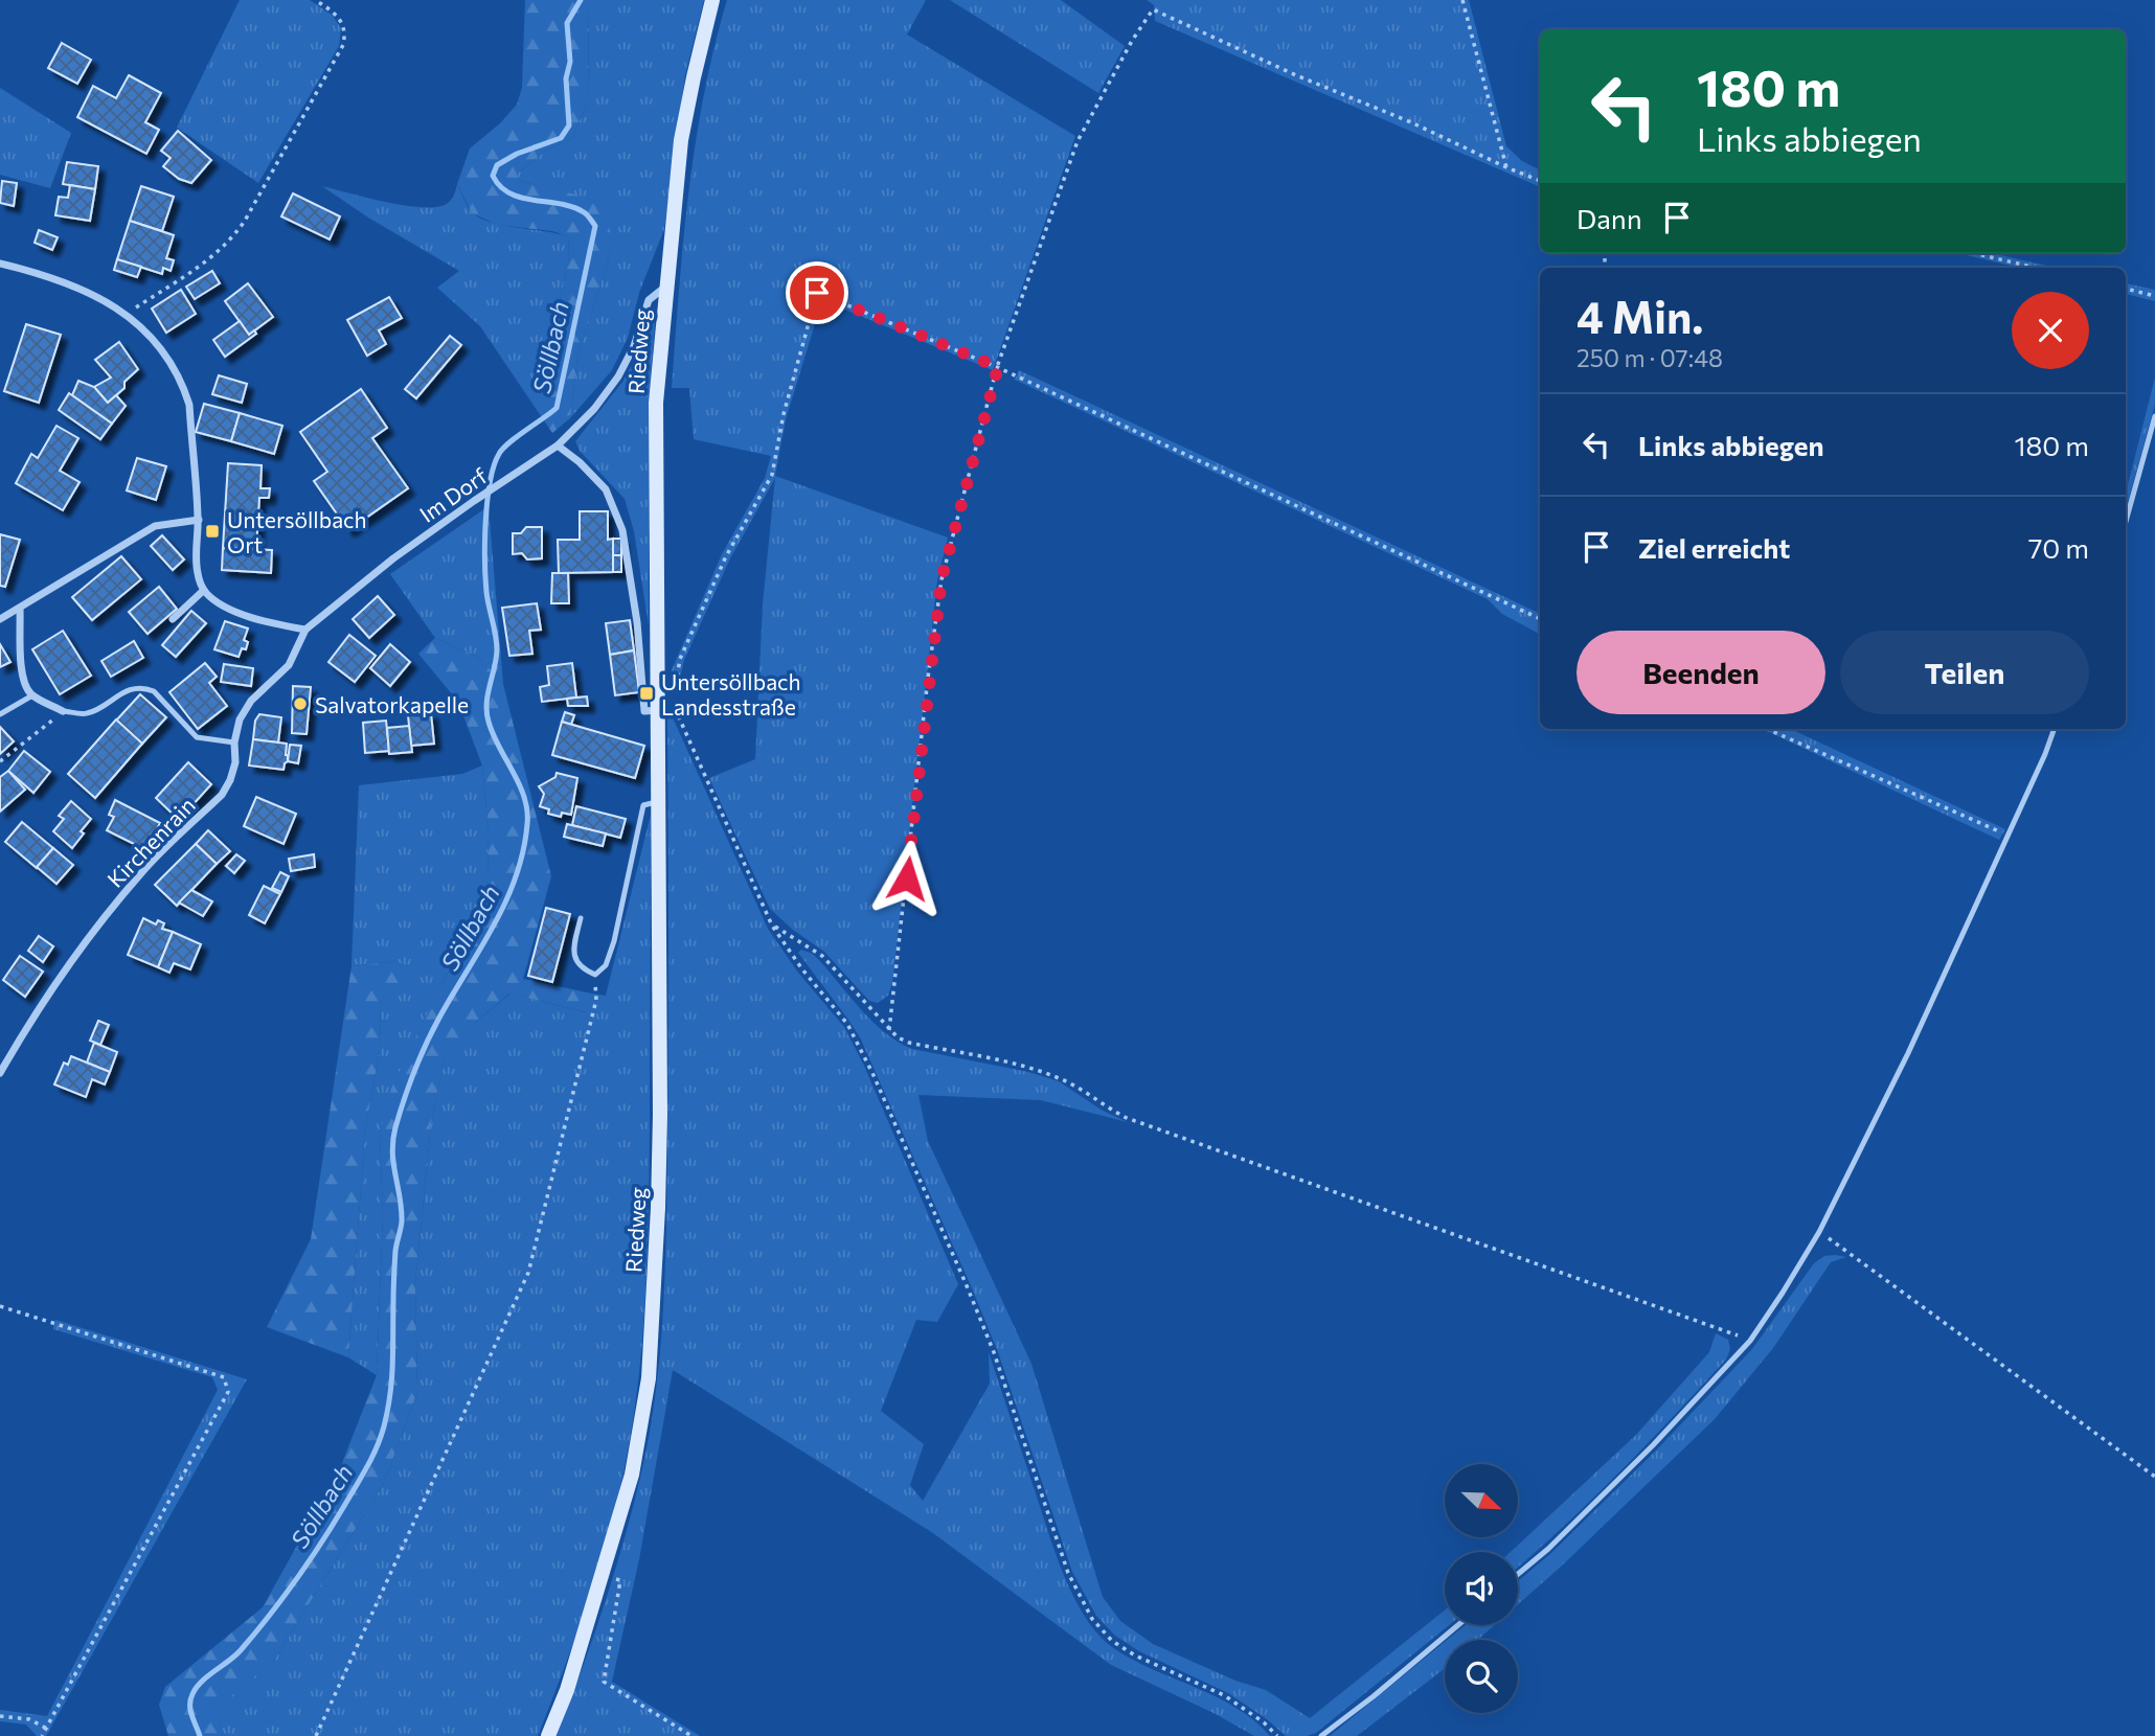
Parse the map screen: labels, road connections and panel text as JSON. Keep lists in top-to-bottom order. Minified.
{"streets":{"main road":["Riedweg"],"street":["Im Dorf","Kirchenrain"]},"crossings":[["Riedweg","Im Dorf"],["Im Dorf","Kirchenrain"]],"water":["Söllbach"],"places":{"transit":["Untersöllbach Ort","Untersöllbach Landesstraße"],"other":["Salvatorkapelle"]},"north":"bottom right","page":{"turn":["180 m","Links abbiegen"],"then":"Dann","heading":["4 Min.","250 m · 07:48"],"list":[{"name":"Links abbiegen","value":"180 m"},{"name":"Ziel erreicht","value":"70 m"}],"buttons":["Beenden","Teilen"]}}
